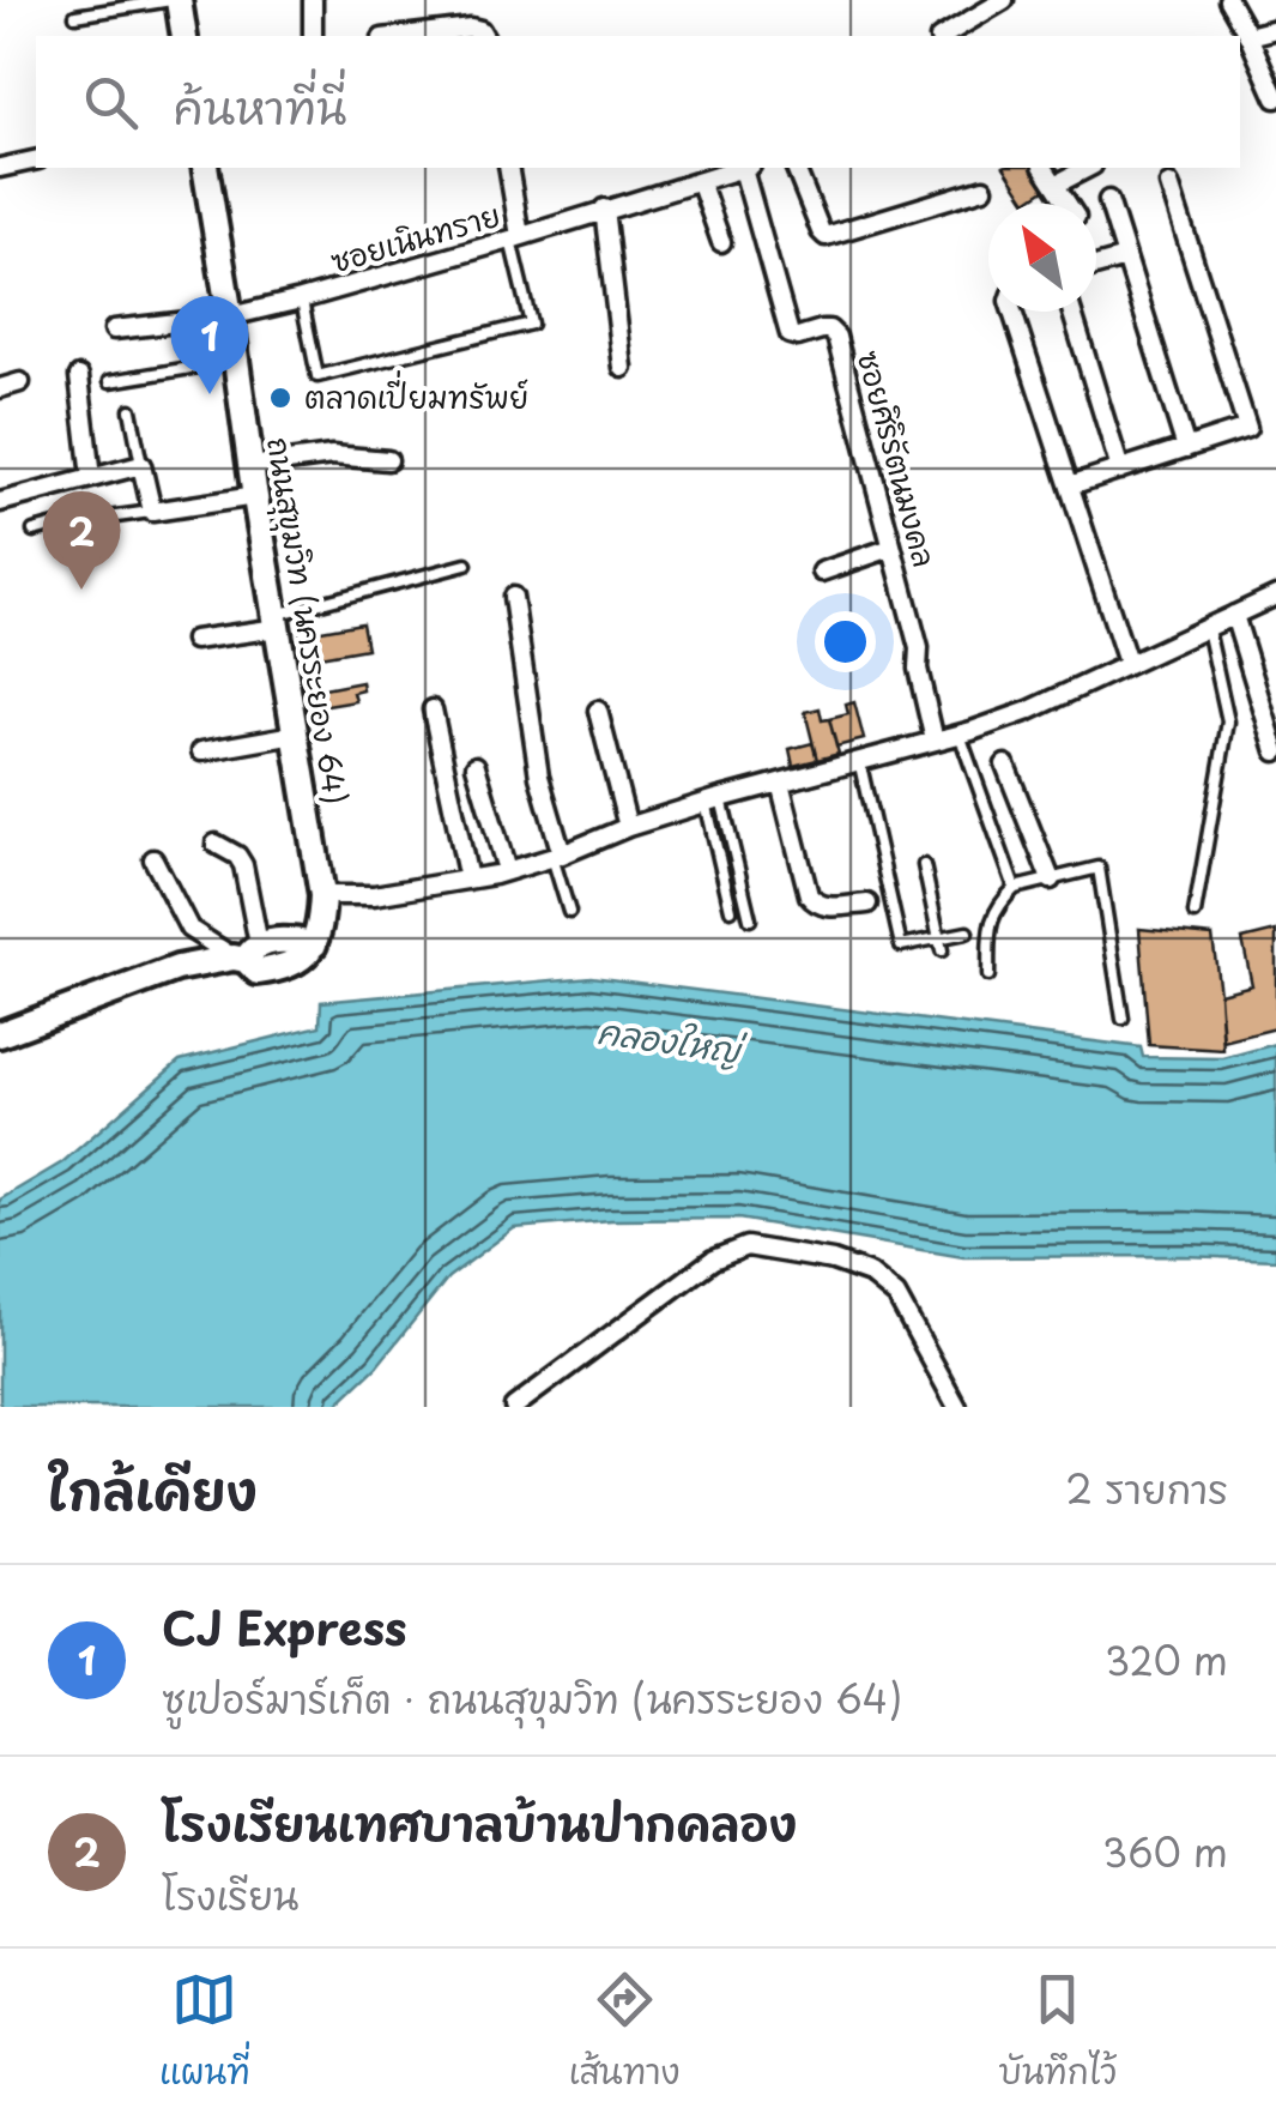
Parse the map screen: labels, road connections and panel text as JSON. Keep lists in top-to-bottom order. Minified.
{"streets":{"street":["ซอยเนินทราย","ซอยศิริรัตนมงคล","ถนนสุขุมวิท (นครระยอง 64)"]},"crossings":[["ซอยเนินทราย","ถนนสุขุมวิท (นครระยอง 64)"]],"water":["คลองใหญ่"],"places":["ตลาดเปี่ยมทรัพย์"],"north":"top left","page":{"search":"ค้นหาที่นี่","pins":["1","2"],"heading":["ใกล้เคียง","2 รายการ"],"list":[{"mark":"1","name":"CJ Express","note":"ซูเปอร์มาร์เก็ต · ถนนสุขุมวิท (นครระยอง 64)","value":"320 m"},{"mark":"2","name":"โรงเรียนเทศบาลบ้านปากคลอง","note":"โรงเรียน","value":"360 m"}],"nav":["แผนที่","เส้นทาง","บันทึกไว้"]}}
